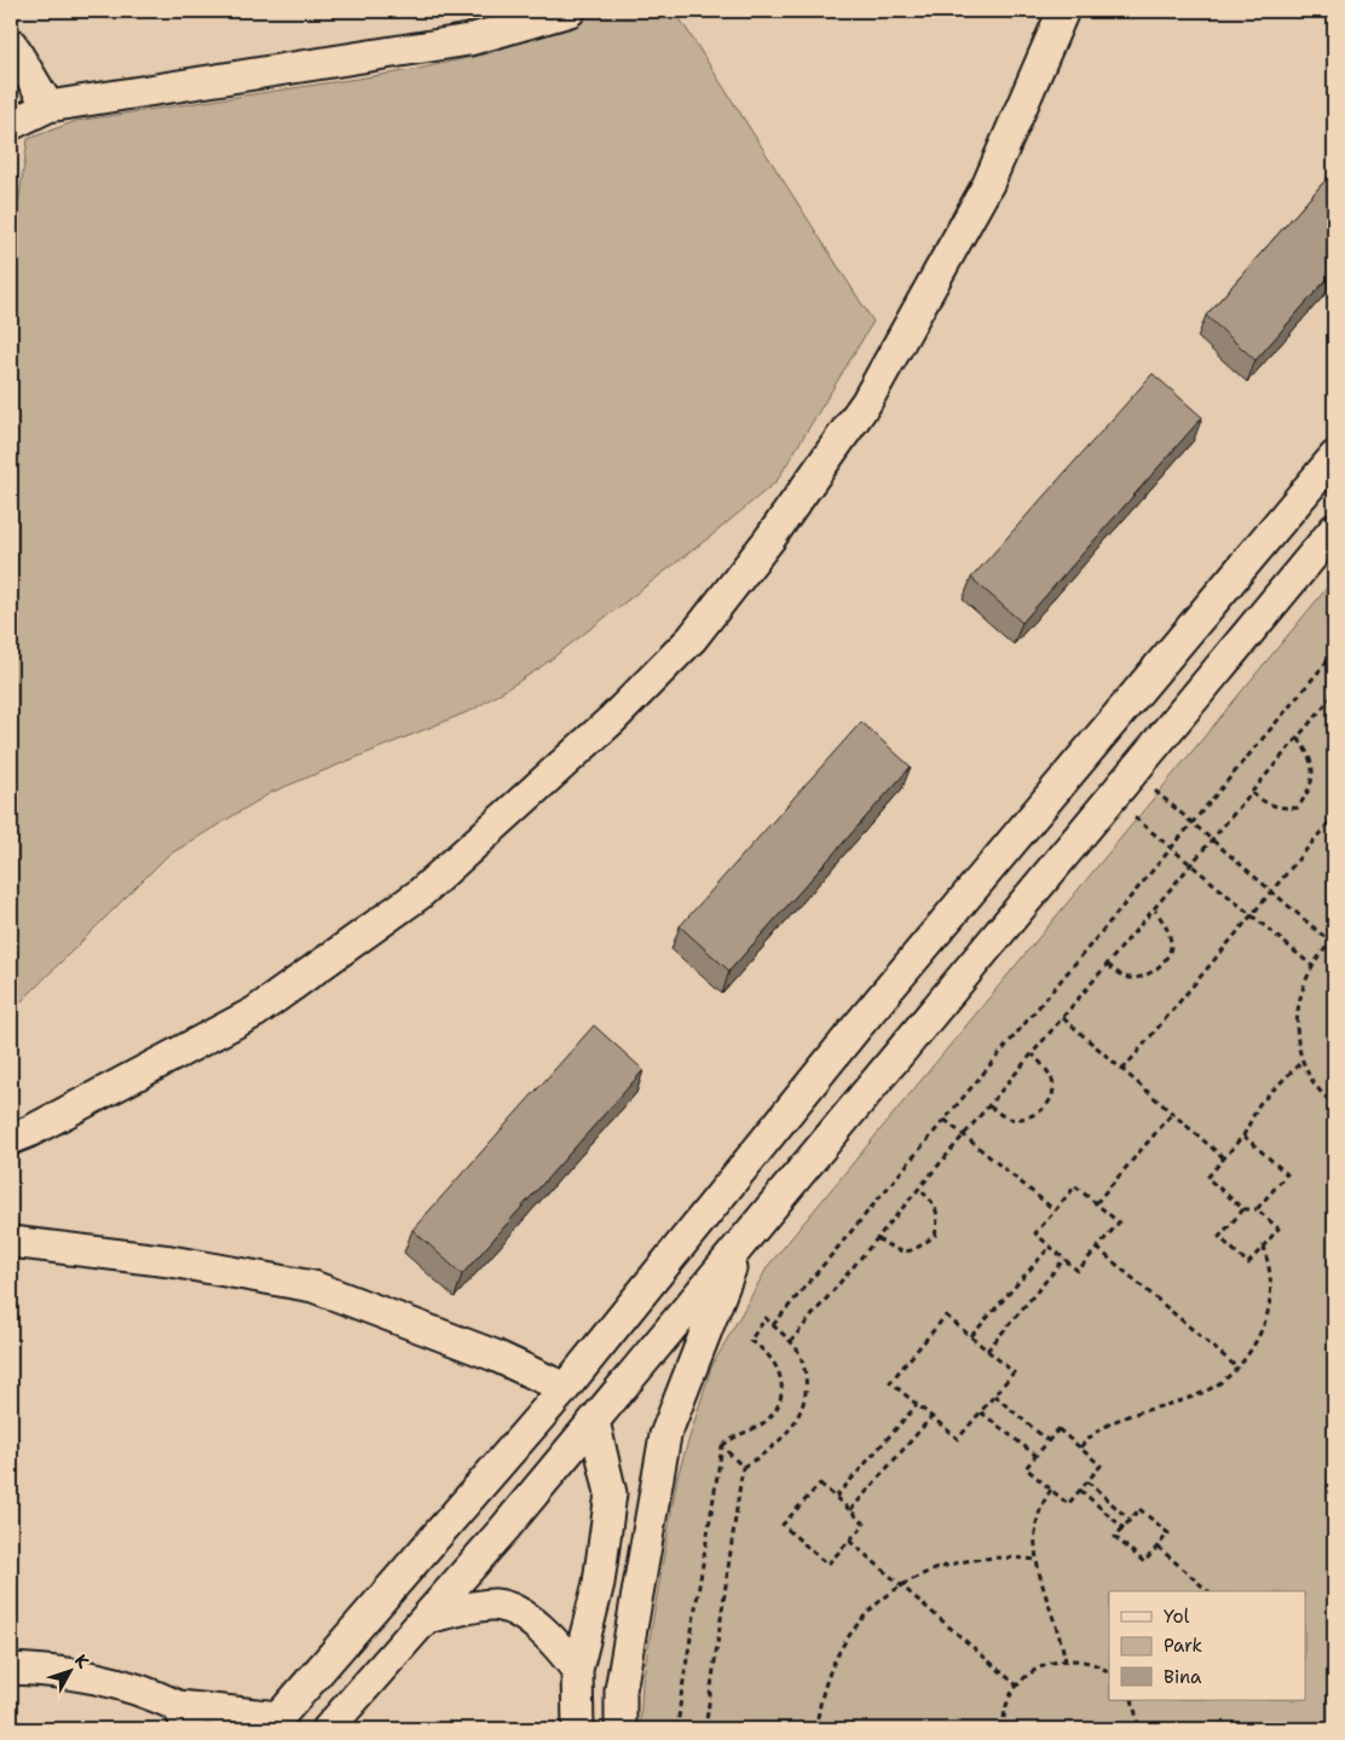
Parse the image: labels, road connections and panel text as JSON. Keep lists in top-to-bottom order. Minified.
{"legend":["Yol","Park","Bina"],"north":"top right"}
